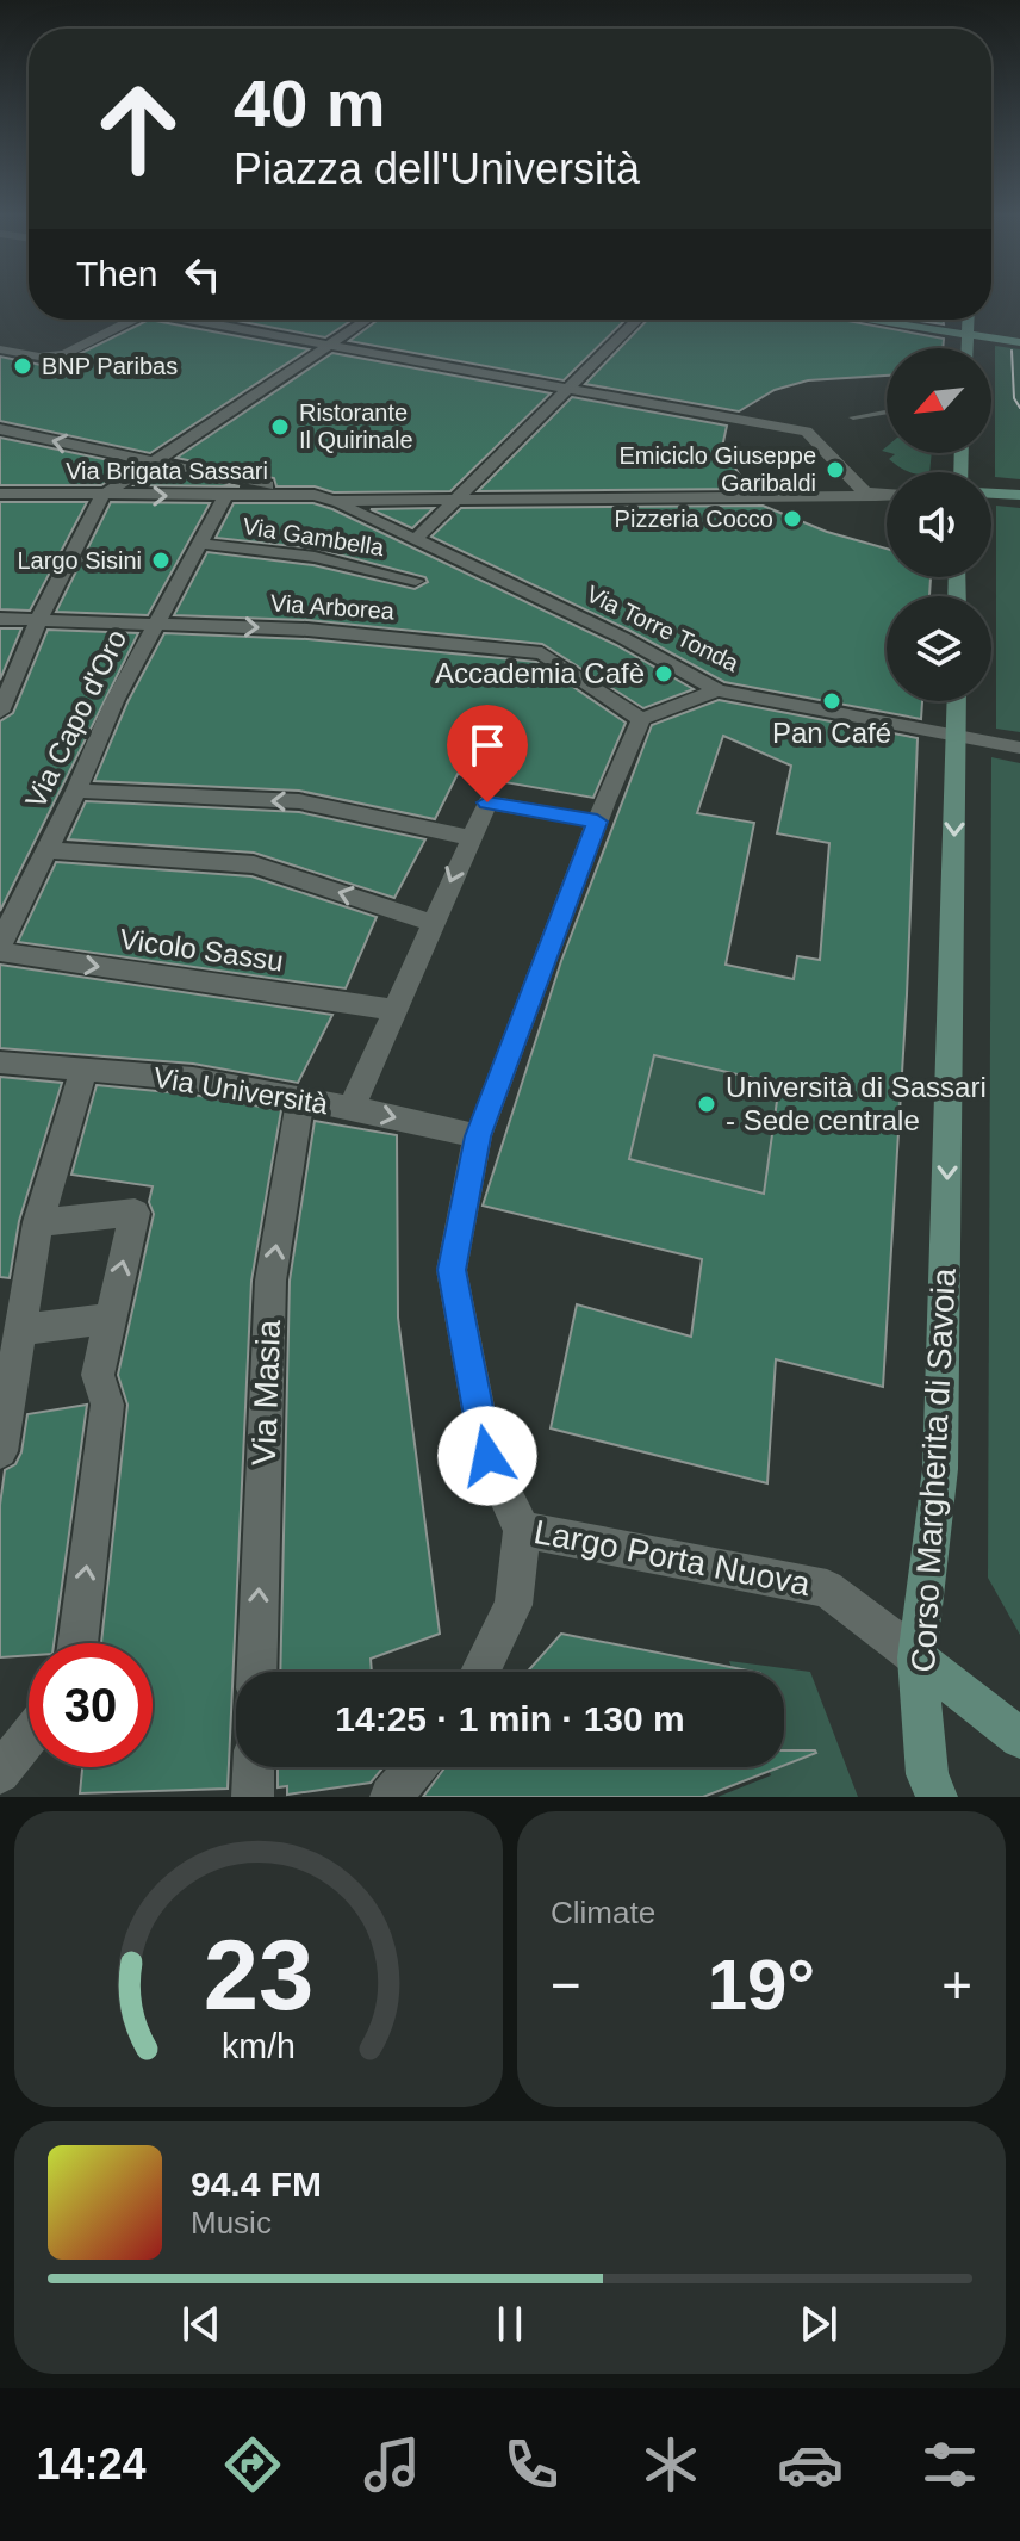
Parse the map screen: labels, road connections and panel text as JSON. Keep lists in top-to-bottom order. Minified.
{"streets":{"main road":["Corso Margherita di Savoia"],"street":["Via Brigata Sassari","Via Gambella","Via Arborea","Via Torre Tonda","Via Capo d'Oro","Vicolo Sassu","Via Università","Via Masia","Largo Porta Nuova"]},"crossings":[["Via Brigata Sassari","Via Torre Tonda"],["Via Arborea","Via Capo d'Oro"],["Via Torre Tonda","Corso Margherita di Savoia"],["Via Capo d'Oro","Vicolo Sassu"],["Via Università","Via Masia"],["Via Università","Largo Porta Nuova"],["Corso Margherita di Savoia","Largo Porta Nuova"]],"one_way":["Corso Margherita di Savoia"],"places":["BNP Paribas","Ristorante Il Quirinale","Emiciclo Giuseppe Garibaldi","Pizzeria Cocco","Largo Sisini","Accademia Cafè","Pan Café","Università di Sassari - Sede centrale"],"north":"bottom left","page":{"turn":["40 m","Piazza dell'Università"],"then":"Then","limit":"30","trip":"14:25 · 1 min · 130 m","tile":"Climate","heat":["−","19°","+"],"song":["94.4 FM","Music"],"tabs":"14:24","gauge":["23","km/h"]}}
